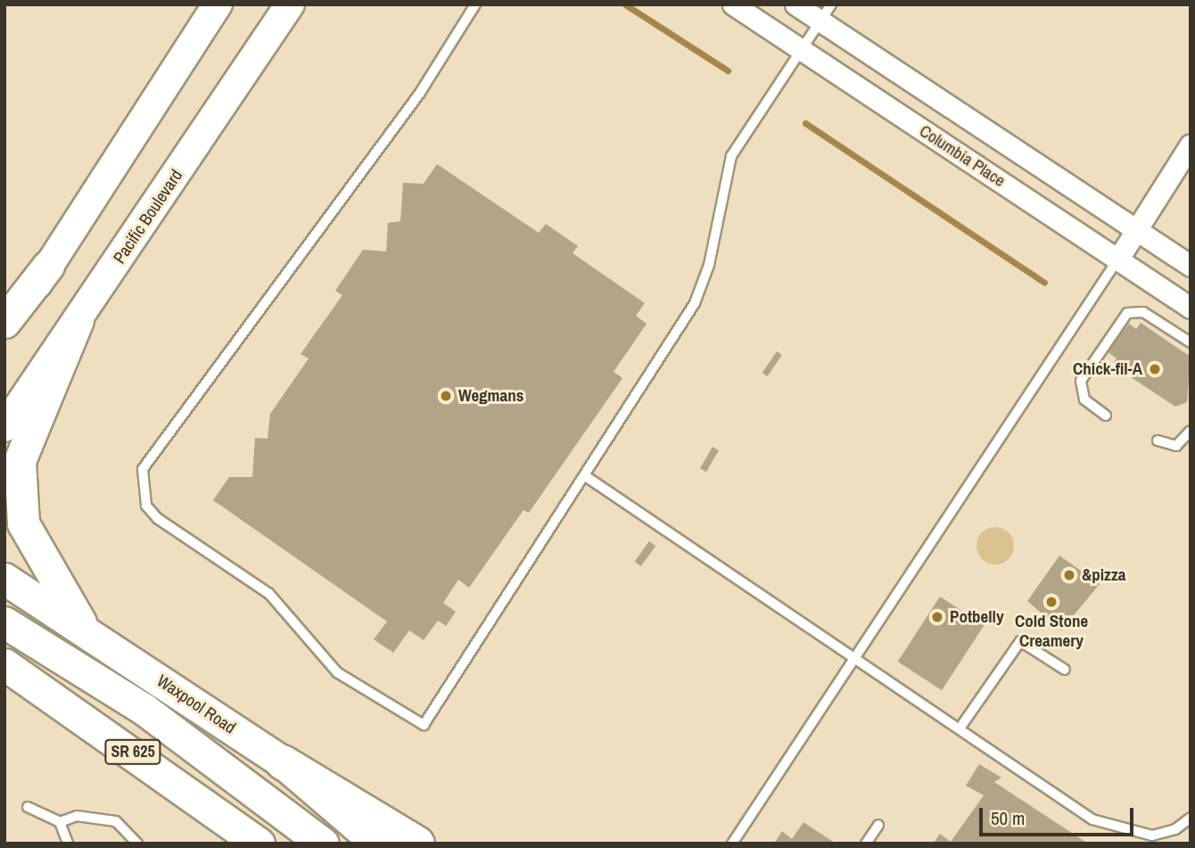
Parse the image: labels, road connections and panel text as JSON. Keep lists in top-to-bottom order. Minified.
{"streets":{"main road":["Pacific Boulevard","Waxpool Road","SR 625"],"street":["Columbia Place"]},"places":["Chick-fil-A","Wegmans","&pizza","Cold Stone Creamery","Potbelly"],"scale_bar":"50 m"}
